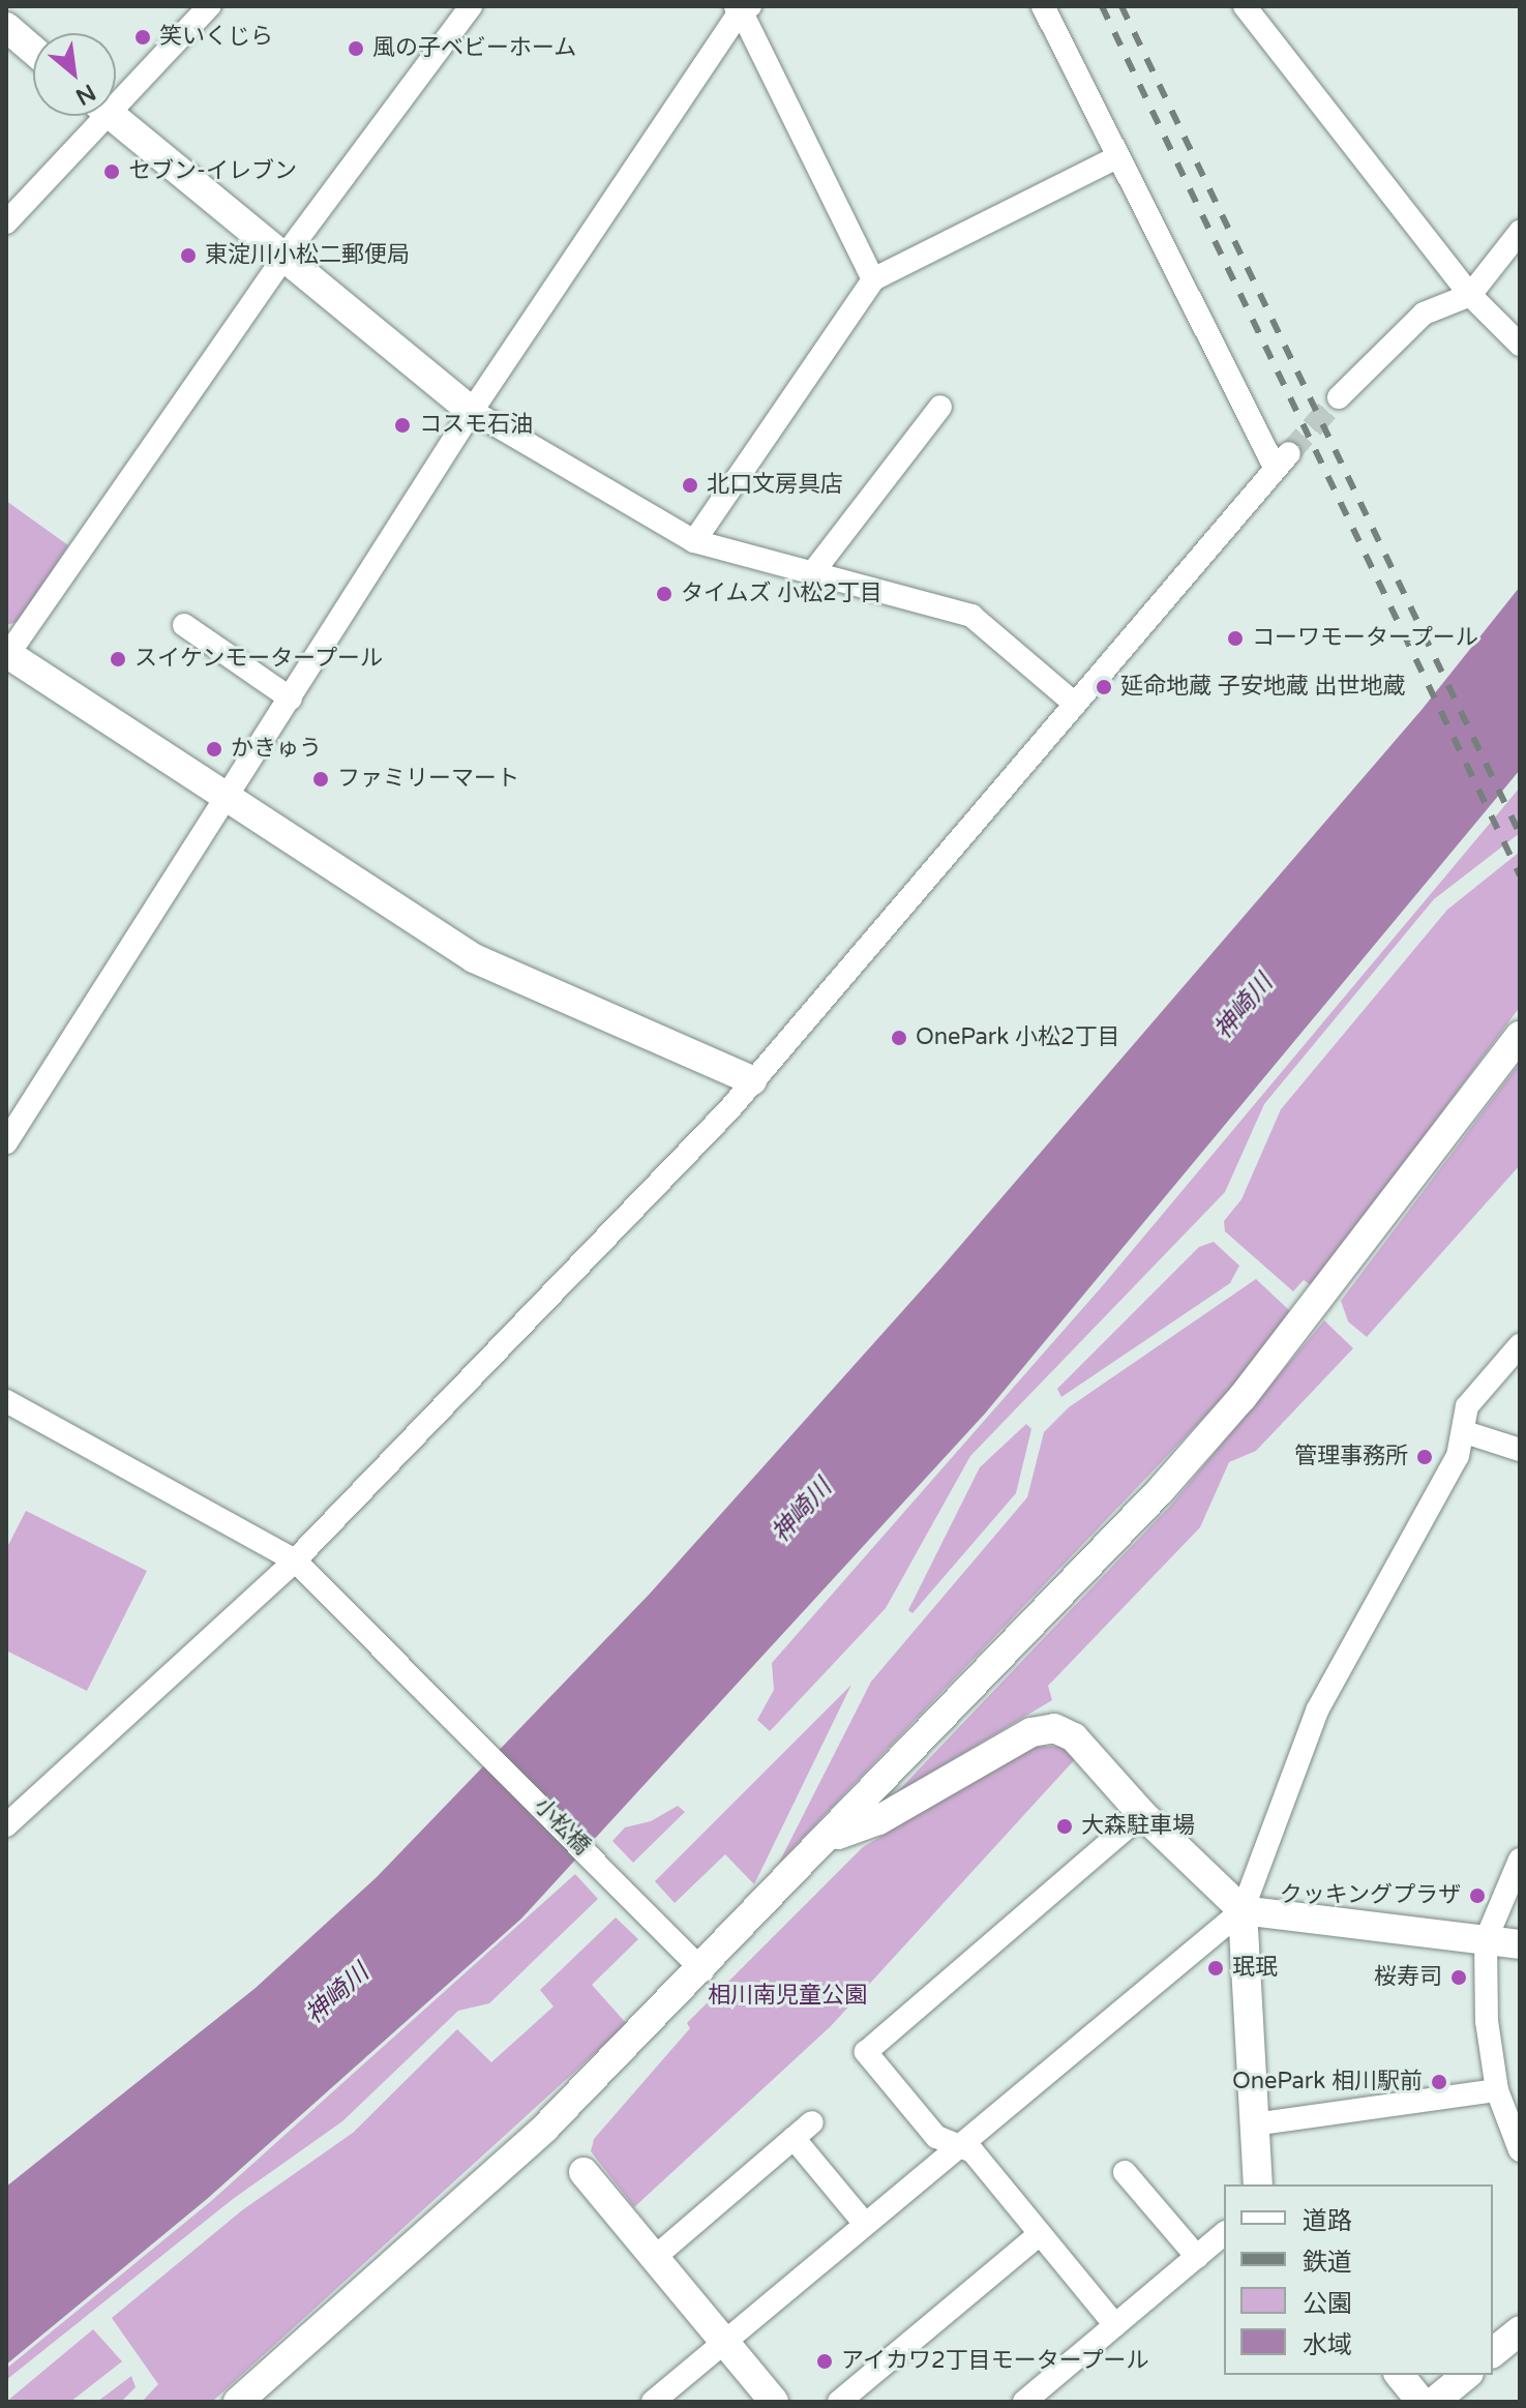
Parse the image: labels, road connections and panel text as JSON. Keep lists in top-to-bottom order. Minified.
{"streets":{"street":["小松橋"]},"water":["神崎川"],"parks":["相川南児童公園"],"places":["笑いくじら","風の子ベビーホーム","セブン-イレブン","東淀川小松二郵便局","コスモ石油","北口文房具店","タイムズ 小松2丁目","コーワモータープール","スイケンモータープール","延命地蔵 子安地蔵 出世地蔵","かきゅう","ファミリーマート","OnePark 小松2丁目","管理事務所","大森駐車場","クッキングプラザ","珉珉","桜寿司","OnePark 相川駅前","アイカワ2丁目モータープール"],"legend":["道路","鉄道","公園","水域"],"north":"bottom right"}
